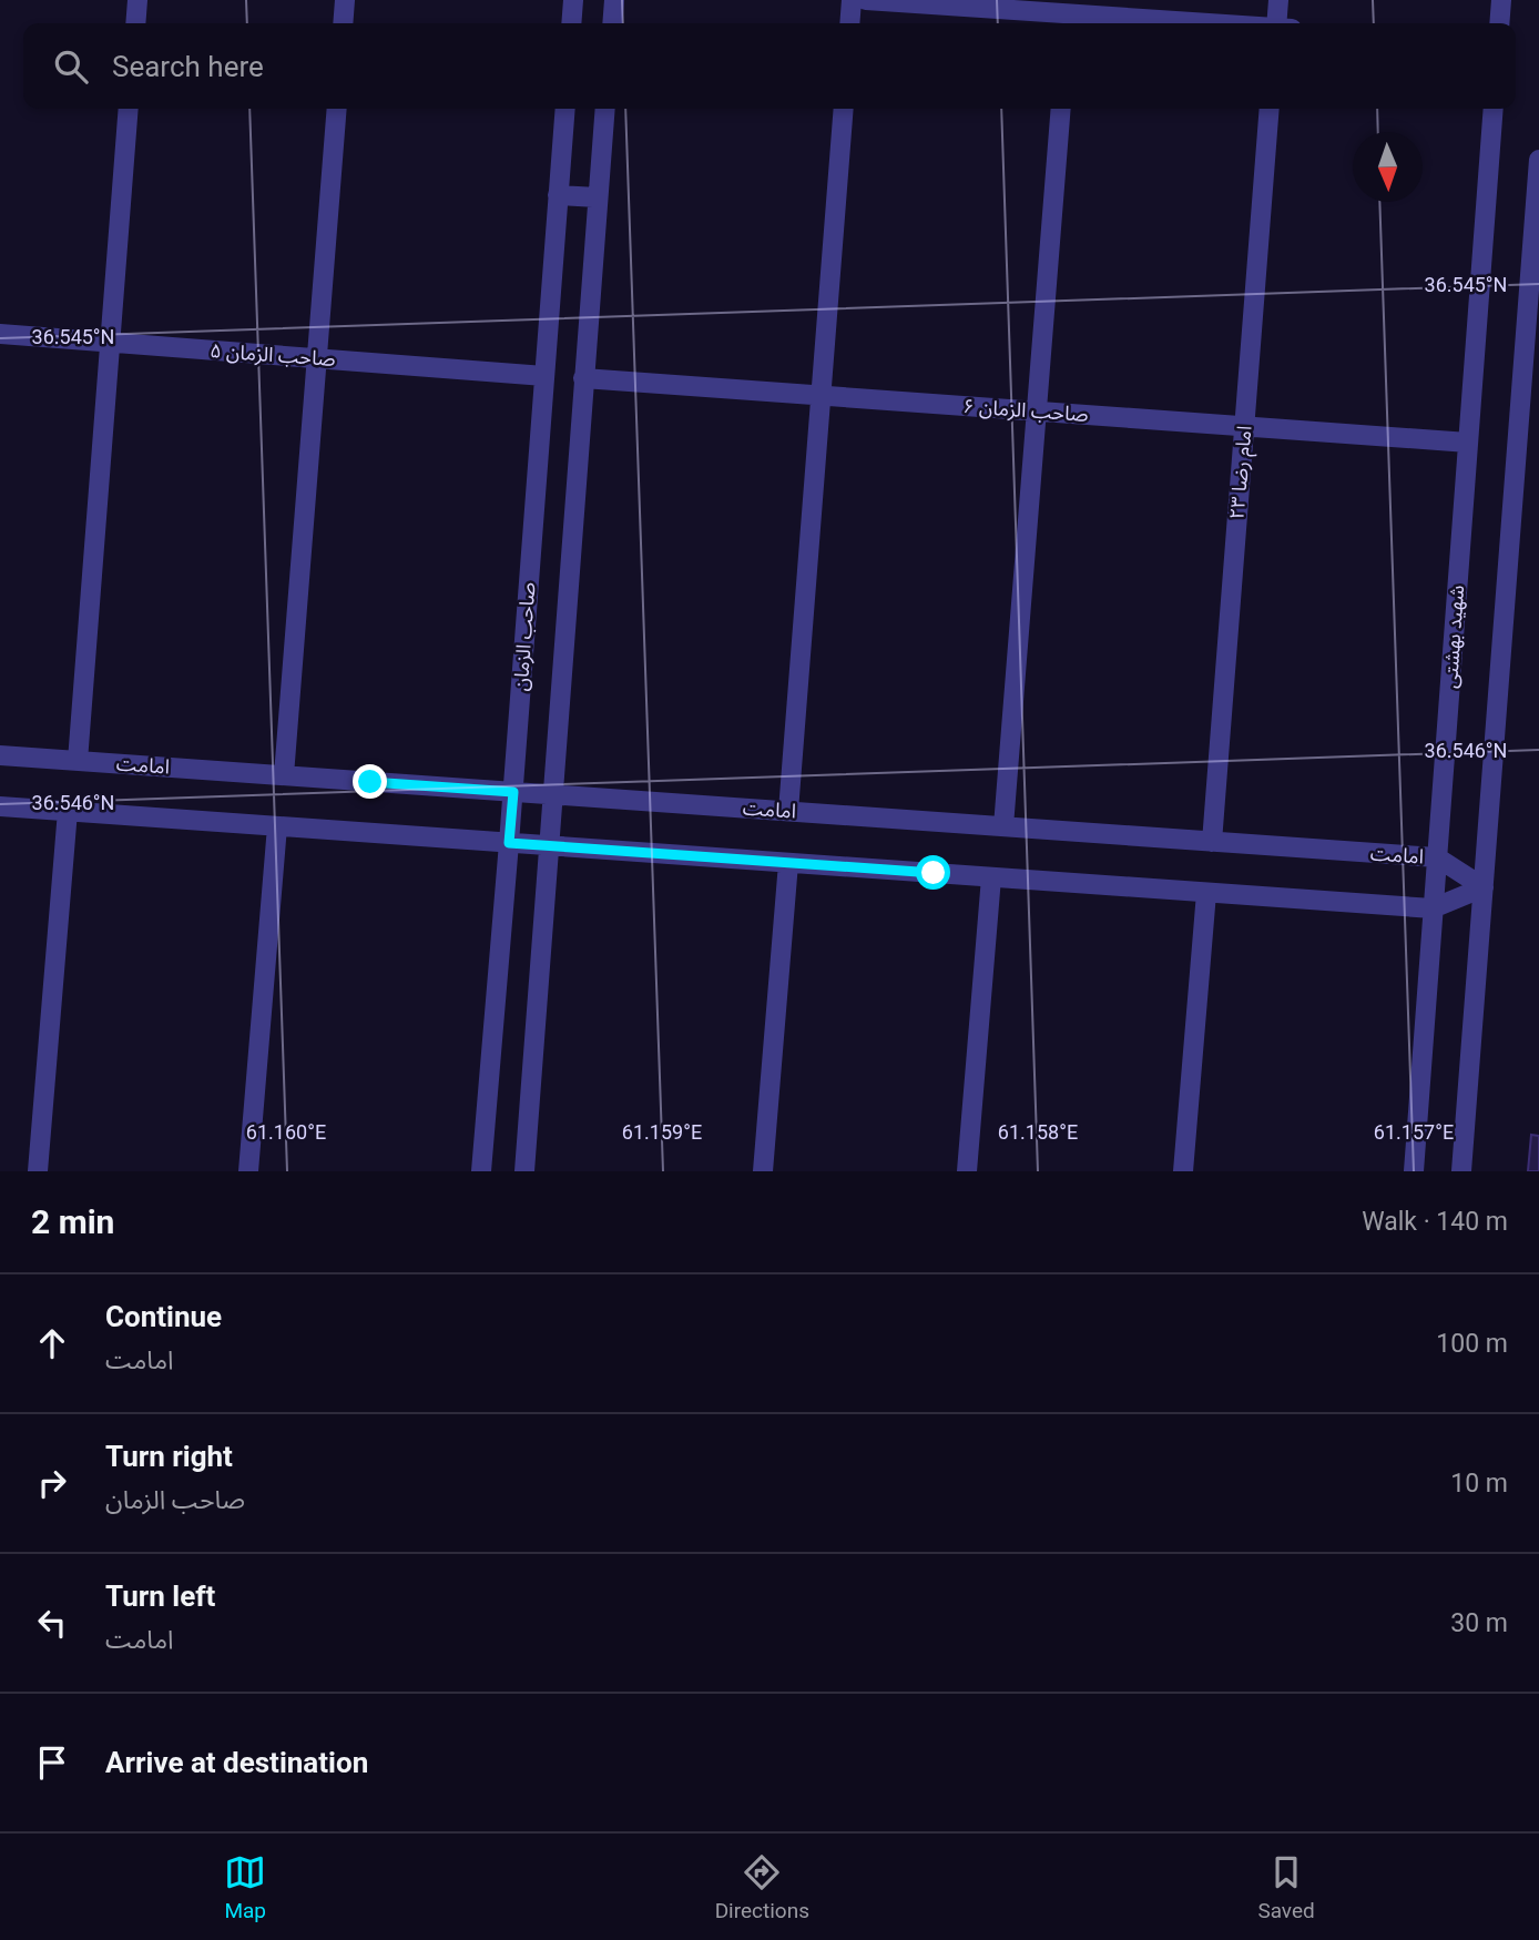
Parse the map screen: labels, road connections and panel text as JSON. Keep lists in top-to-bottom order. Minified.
{"streets":{"street":["صاحب الزمان ۵","صاحب الزمان ۶","امام رضا ۲۳","صاحب الزمان","شهید بهشتی","امامت"]},"crossings":[["صاحب الزمان ۵","صاحب الزمان"],["صاحب الزمان ۶","امام رضا ۲۳"],["صاحب الزمان ۶","صاحب الزمان"],["صاحب الزمان ۶","شهید بهشتی"],["امام رضا ۲۳","امامت"],["صاحب الزمان","امامت"],["شهید بهشتی","امامت"]],"north":"bottom","page":{"search":"Search here","heading":["2 min","Walk · 140 m"],"list":[["Continue","امامت","100 m"],["Turn right","صاحب الزمان","10 m"],["Turn left","امامت","30 m"],"Arrive at destination"],"nav":["Map","Directions","Saved"]},"coordinates":["36.545°N","36.546°N","61.160°E","61.159°E","61.158°E","61.157°E"]}
